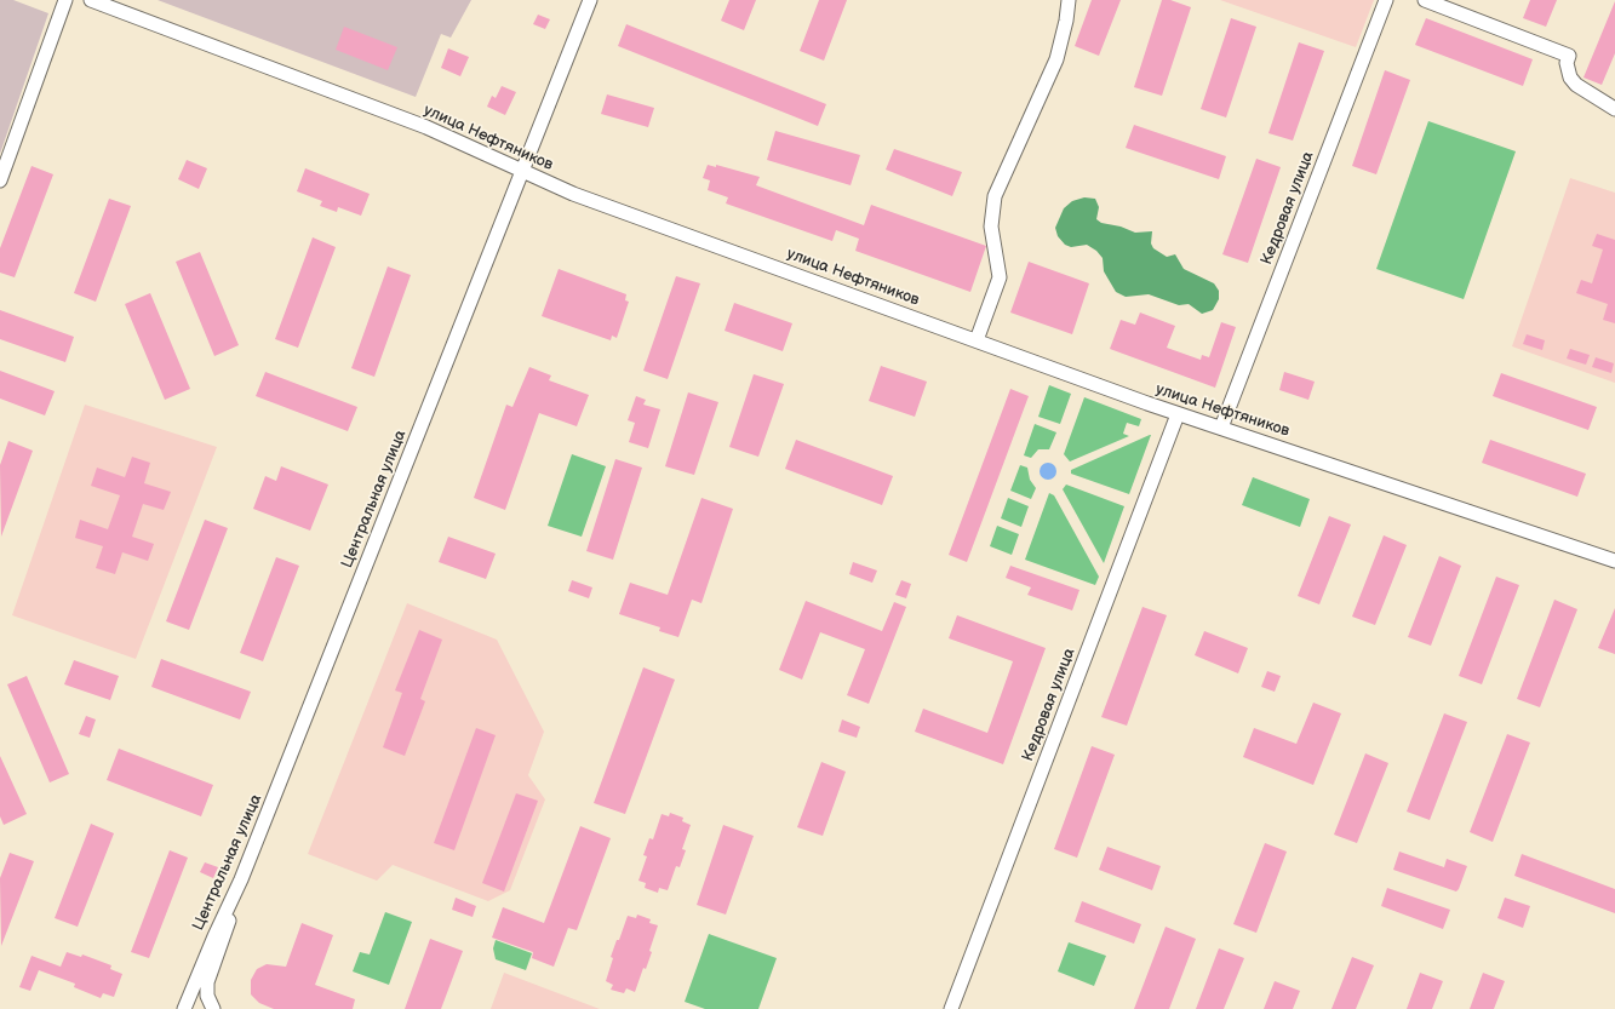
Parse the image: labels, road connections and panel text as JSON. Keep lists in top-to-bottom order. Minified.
{"streets":{"street":["улица Нефтяников","Кедровая улица","Центральная улица"]},"crossings":[["улица Нефтяников","Кедровая улица"],["улица Нефтяников","Центральная улица"]]}
